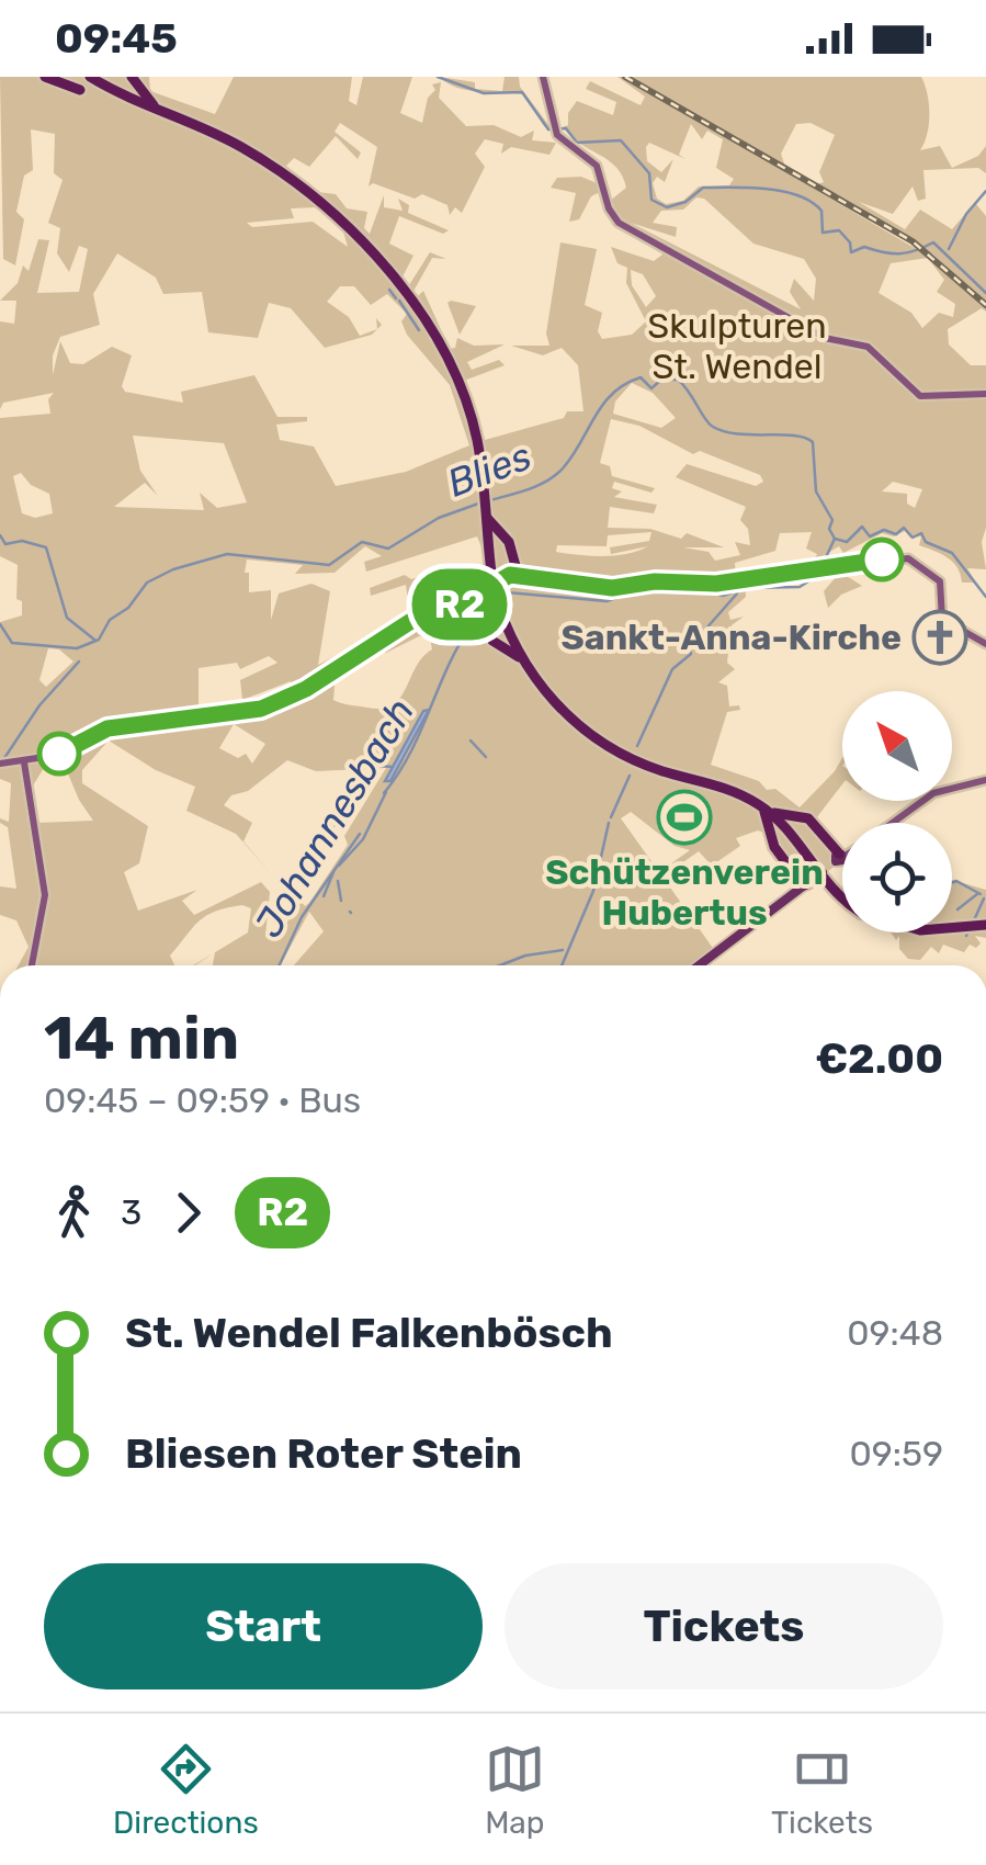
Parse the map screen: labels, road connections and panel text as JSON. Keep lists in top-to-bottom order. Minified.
{"water":["Blies","Johannesbach"],"parks":["Skulpturen St. Wendel"],"places":{"church":["Sankt-Anna-Kirche"],"sports":["Schützenverein Hubertus"]},"lines":["bus line R2"],"north":"top left","page":{"status":"09:45","on_map":"R2","heading":["14 min","09:45 – 09:59 · Bus","€2.00"],"legs":["3","R2"],"list":[{"name":"St. Wendel Falkenbösch","value":"09:48"},{"name":"Bliesen Roter Stein","value":"09:59"}],"buttons":["Start","Tickets"],"tabs":["Directions","Map","Tickets"]}}
